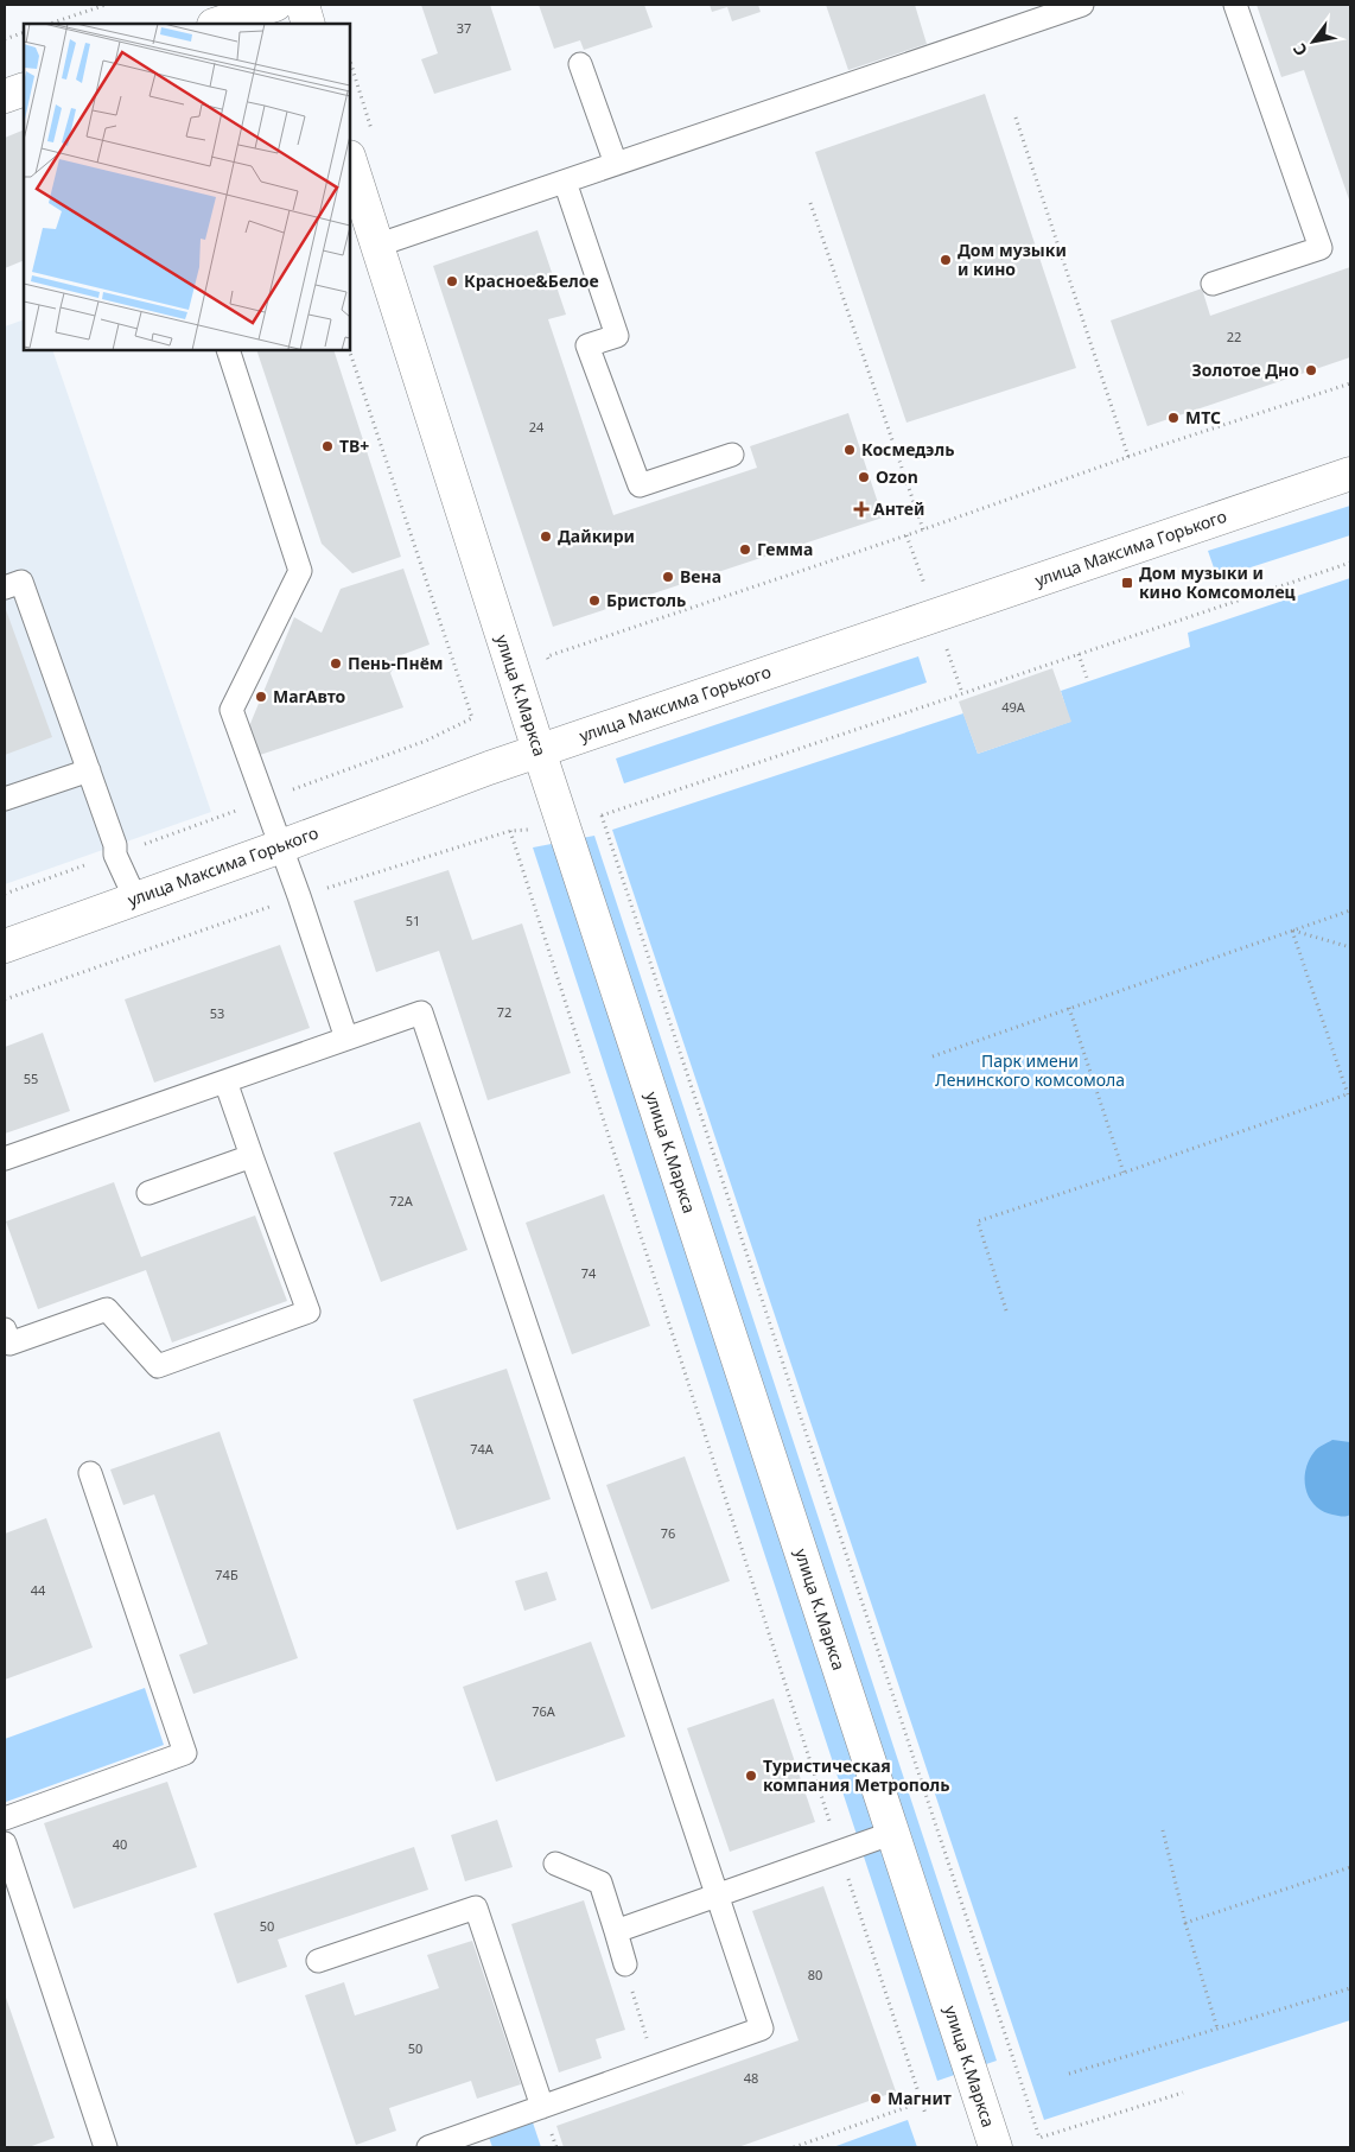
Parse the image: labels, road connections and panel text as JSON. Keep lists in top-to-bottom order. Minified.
{"streets":{"street":["улица Максима Горького","улица К.Маркса"]},"crossings":[["улица Максима Горького","улица К.Маркса"]],"parks":["Парк имени Ленинского комсомола"],"places":{"other":["Дом музыки и кино","Красное&Белое","Золотое Дно","МТС","ТВ+","Космедэль","Ozon","Дайкири","Гемма","Вена","Бристоль","Пень-Пнём","МагАвто","Туристическая компания Метрополь","Магнит"],"health":["Антей"],"transit":["Дом музыки и кино Комсомолец"]},"house_numbers":["37","22","24","49А","51","72","53","55","72А","74","74А","76","74Б","44","76А","40","50","80","50","48"],"north":"bottom left"}
